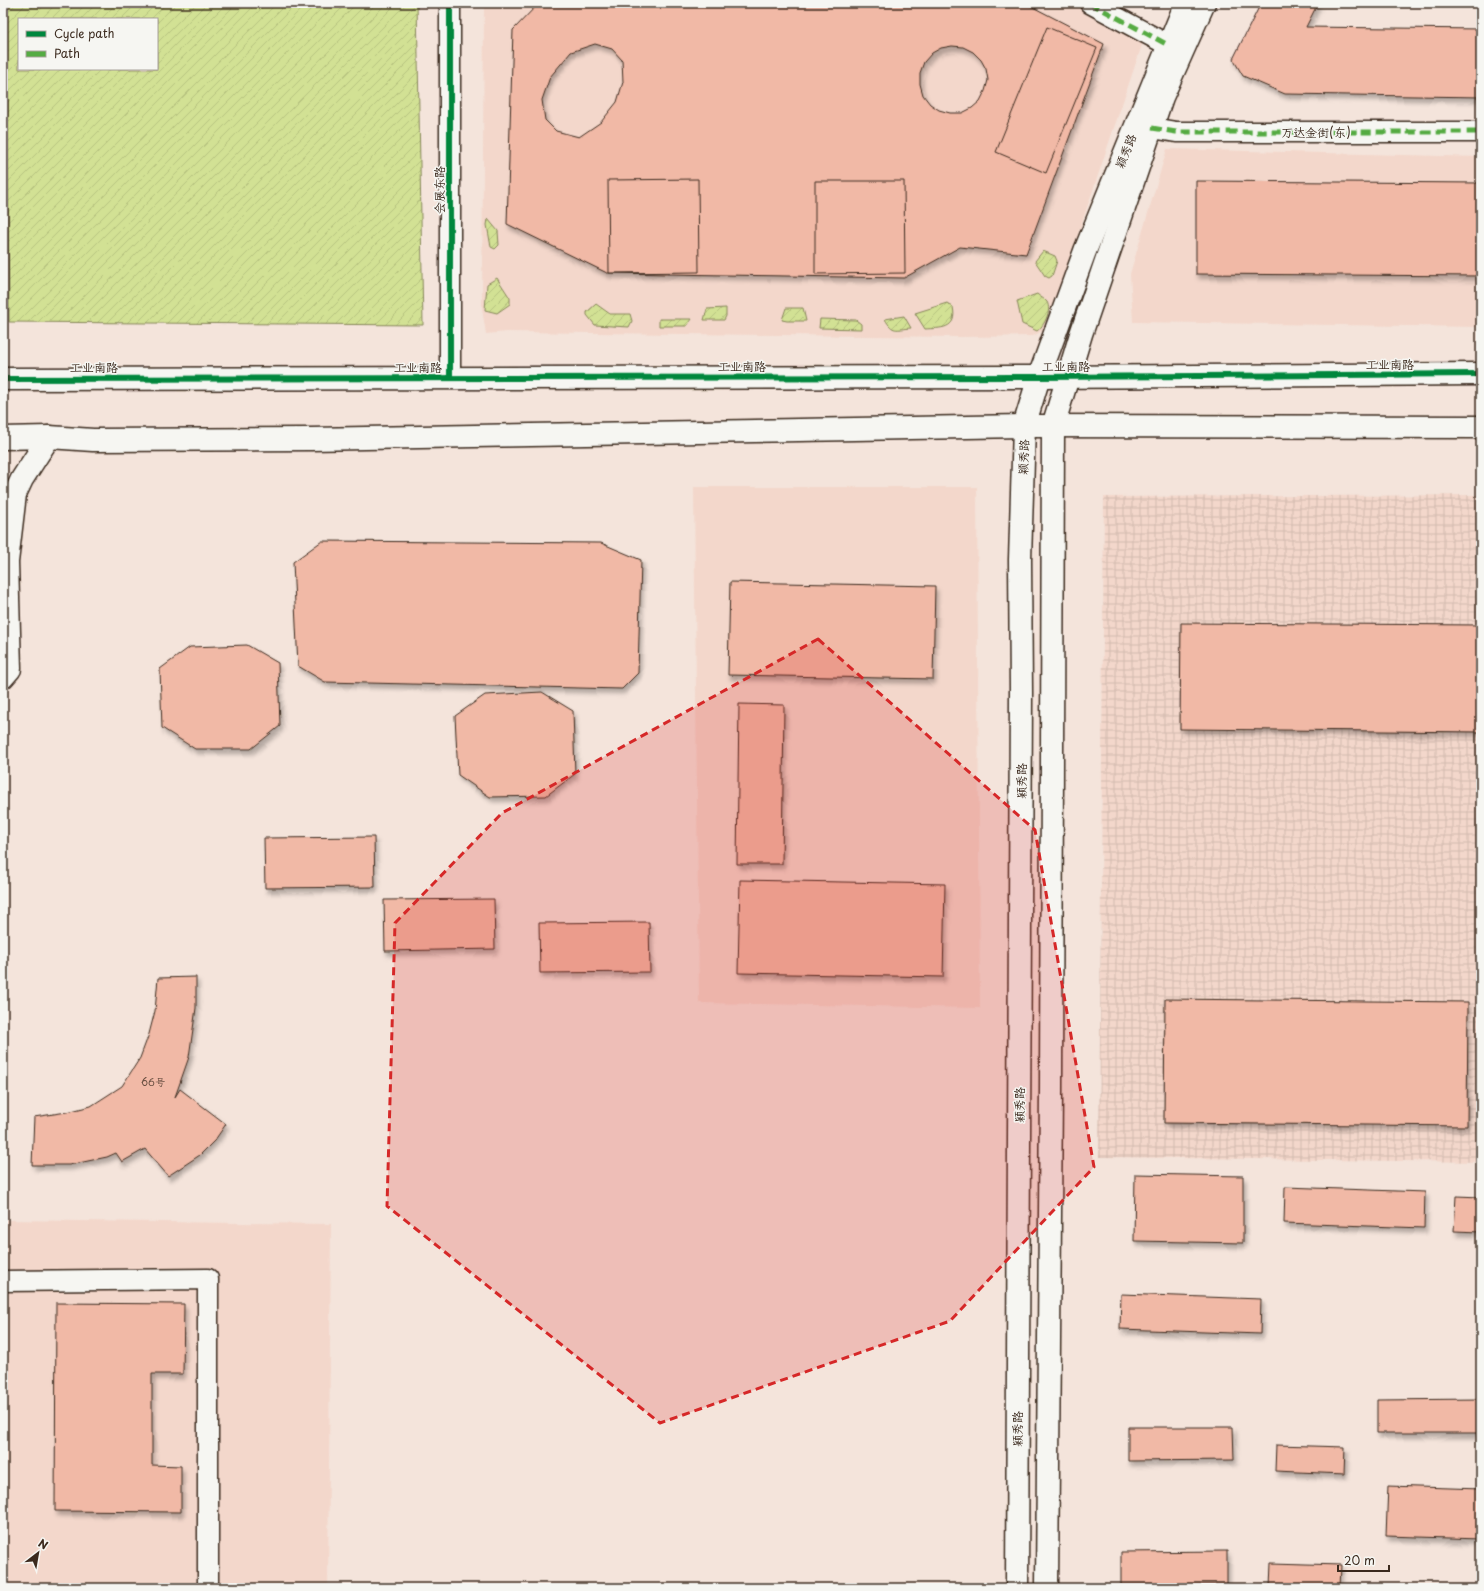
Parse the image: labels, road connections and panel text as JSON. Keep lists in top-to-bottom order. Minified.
{"streets":{"main road":["颖秀路","工业南路"],"street":["万达金街(东)","会展东路"]},"crossings":[["万达金街(东)","颖秀路"],["颖秀路","工业南路"],["会展东路","工业南路"]],"house_numbers":["66号"],"legend":["Cycle path","Path"],"scale_bar":"20 m","north":"top right"}
